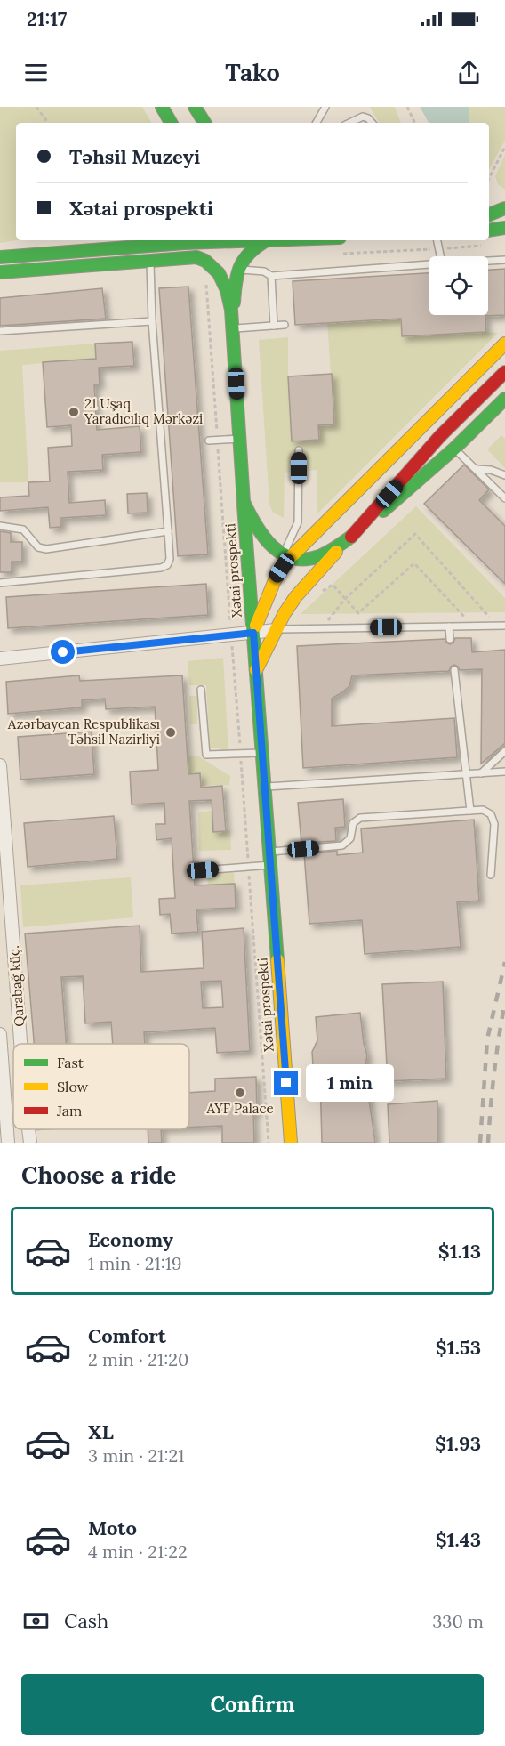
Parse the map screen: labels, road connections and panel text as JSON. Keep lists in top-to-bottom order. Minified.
{"streets":{"main road":["Xətai prospekti"],"street":["Qarabağ küç."]},"places":["21 Uşaq Yaradıcılıq Mərkəzi","Azərbaycan Respublikası Təhsil Nazirliyi","AYF Palace"],"legend":["Fast","Slow","Jam"],"page":{"status":"21:17","header":"Tako","banner":["Təhsil Muzeyi","Xətai prospekti"],"bubble":"1 min","heading":"Choose a ride","list":[{"name":"Economy","note":"1 min · 21:19","value":"$1.13"},{"name":"Comfort","note":"2 min · 21:20","value":"$1.53"},{"name":"XL","note":"3 min · 21:21","value":"$1.93"},{"name":"Moto","note":"4 min · 21:22","value":"$1.43"}],"pay":["Cash","330 m"],"buttons":"Confirm"}}
